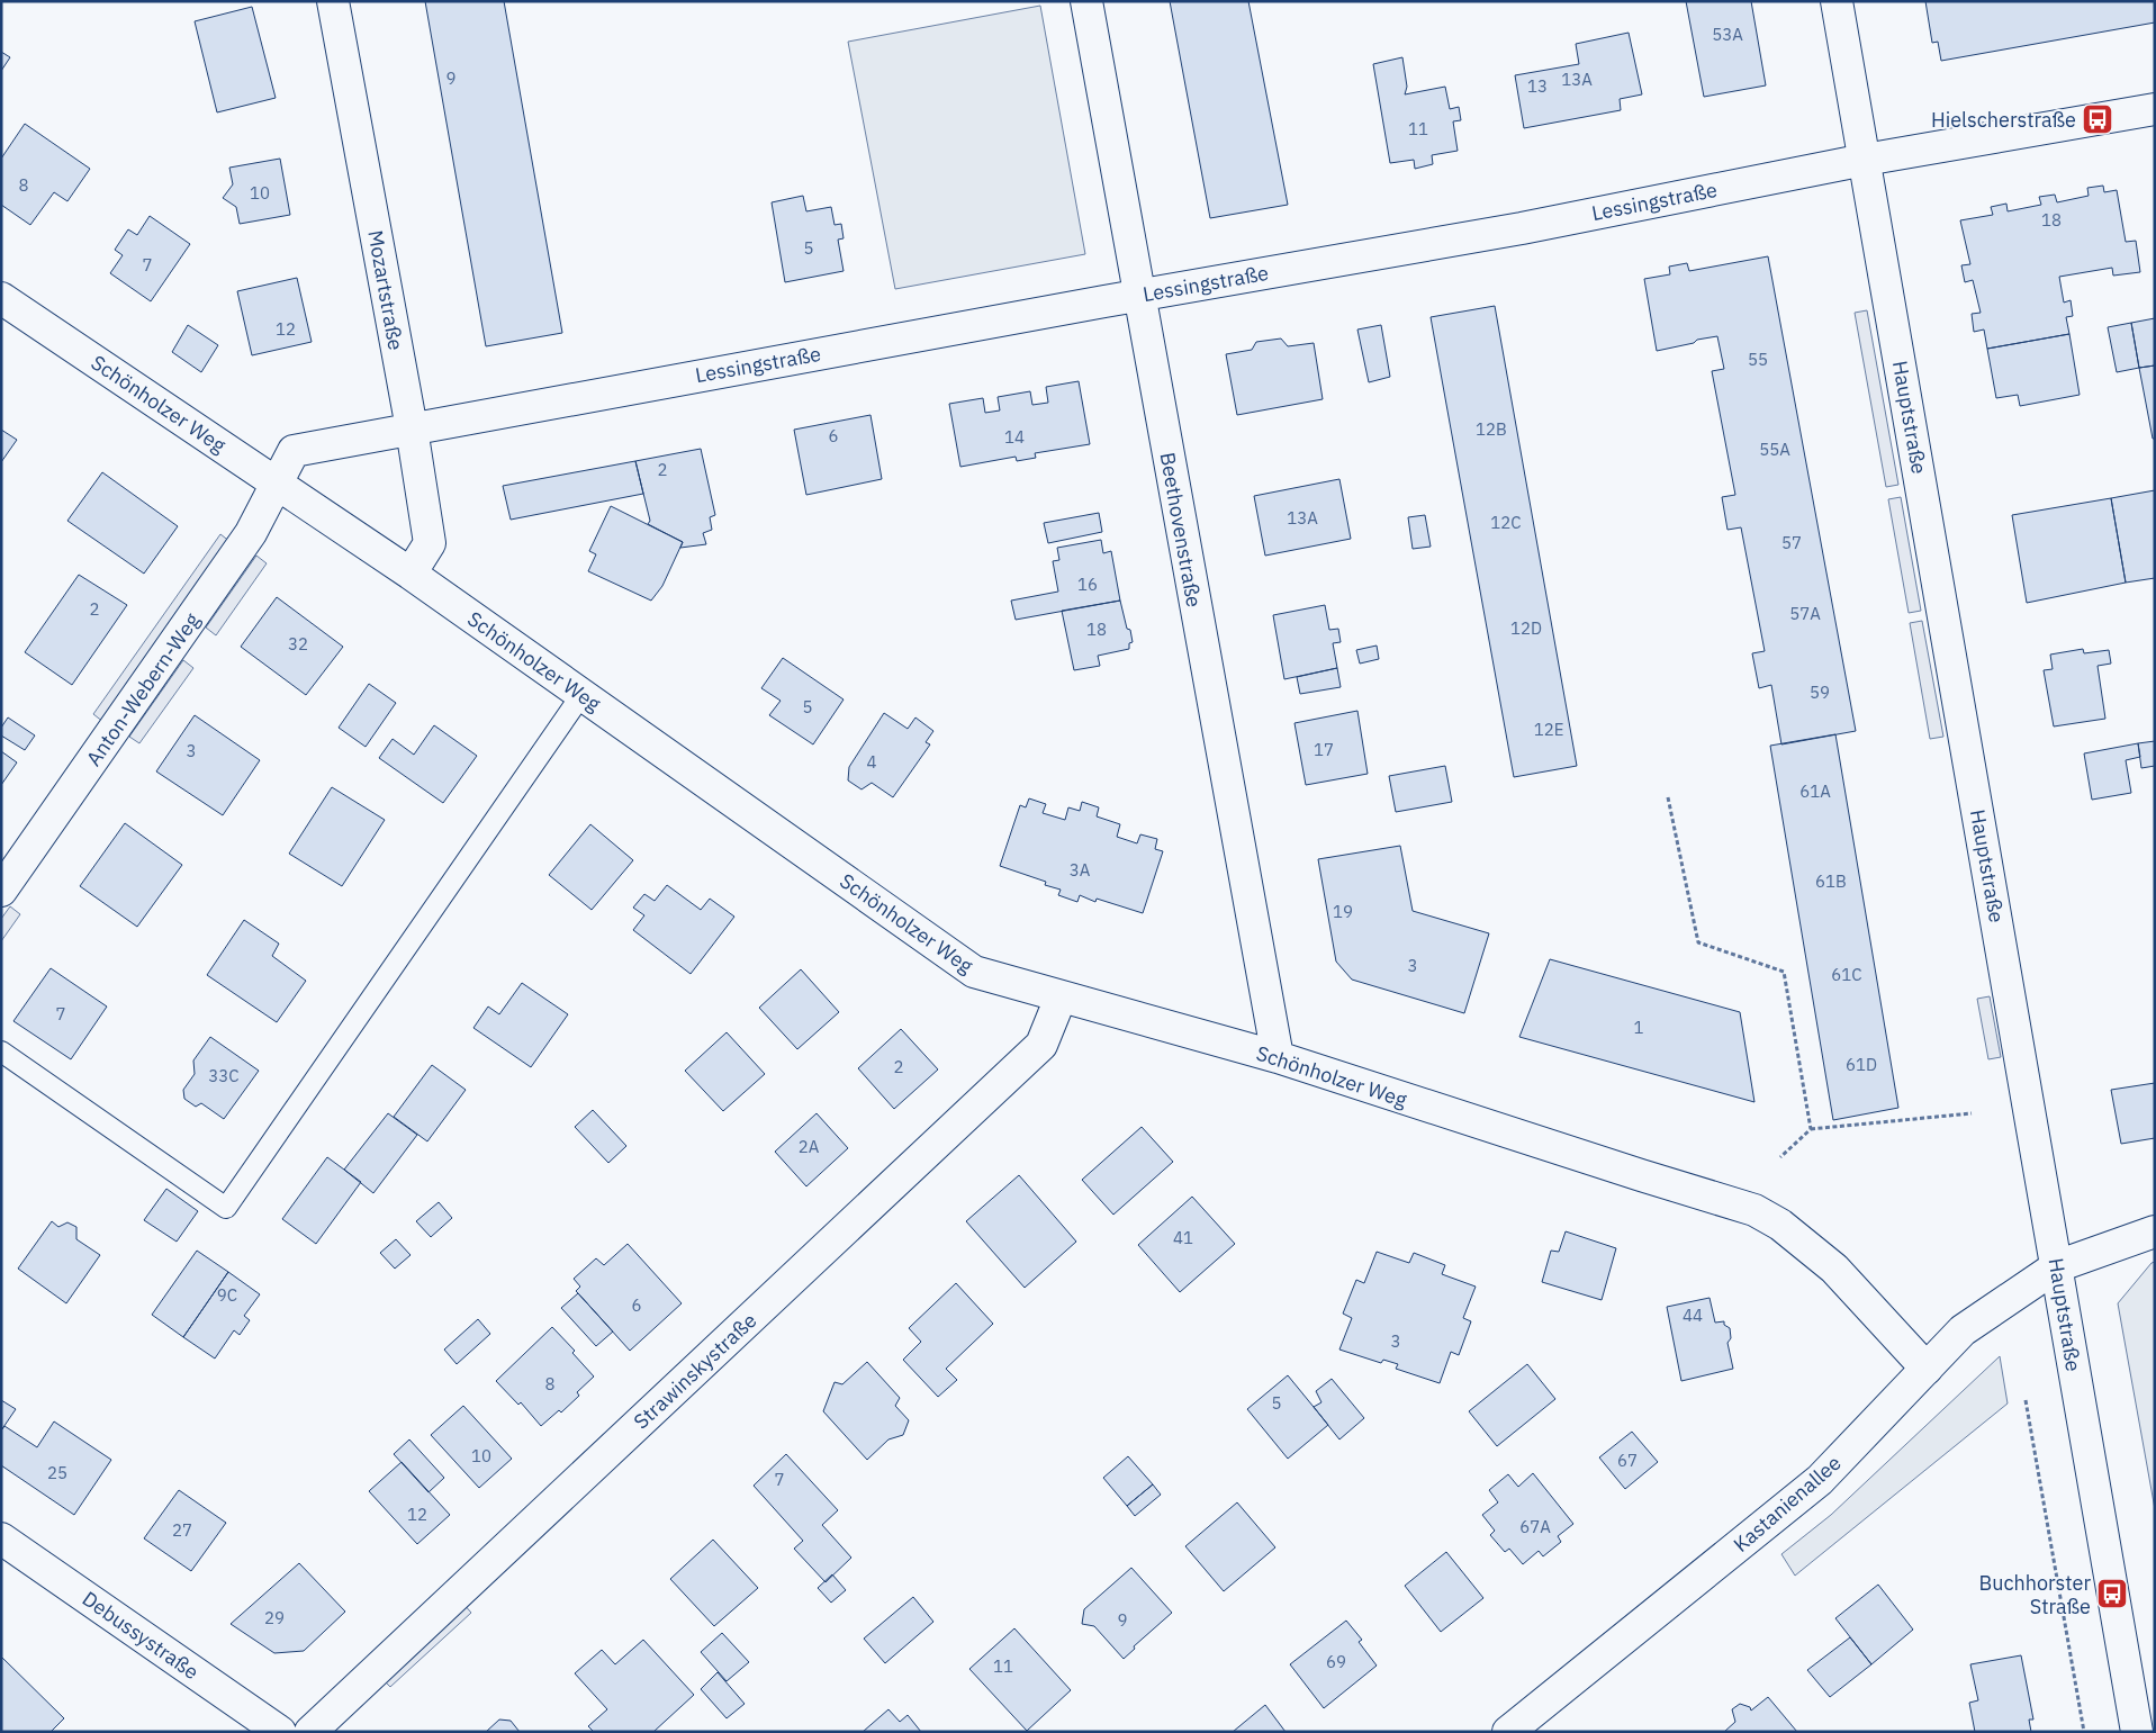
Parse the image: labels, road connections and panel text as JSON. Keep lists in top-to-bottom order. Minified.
{"streets":{"street":["Lessingstraße","Mozartstraße","Schönholzer Weg","Hauptstraße","Beethovenstraße","Anton-Webern-Weg","Strawinskystraße","Kastanienallee","Debussystraße"]},"crossings":[["Lessingstraße","Mozartstraße"],["Lessingstraße","Schönholzer Weg"],["Lessingstraße","Hauptstraße"],["Lessingstraße","Beethovenstraße"],["Lessingstraße","Anton-Webern-Weg"],["Mozartstraße","Schönholzer Weg"],["Schönholzer Weg","Beethovenstraße"],["Schönholzer Weg","Anton-Webern-Weg"],["Schönholzer Weg","Strawinskystraße"],["Schönholzer Weg","Kastanienallee"],["Hauptstraße","Kastanienallee"]],"places":{"bus stop":["Hielscherstraße","Buchhorster Straße"]},"house_numbers":["53A","9","13A","13","11","8","10","18","5","7","12","55","12B","6","14","55A","2","13A","12C","57","16","2","57A","12D","18","32","59","5","12E","17","3","4","61A","3A","61B","19","3","61C","7","1","61D","2","33C","2A","41","9C","6","44","3","8","5","10","67","25","7","12","67A","27","29","9","69","11"]}
